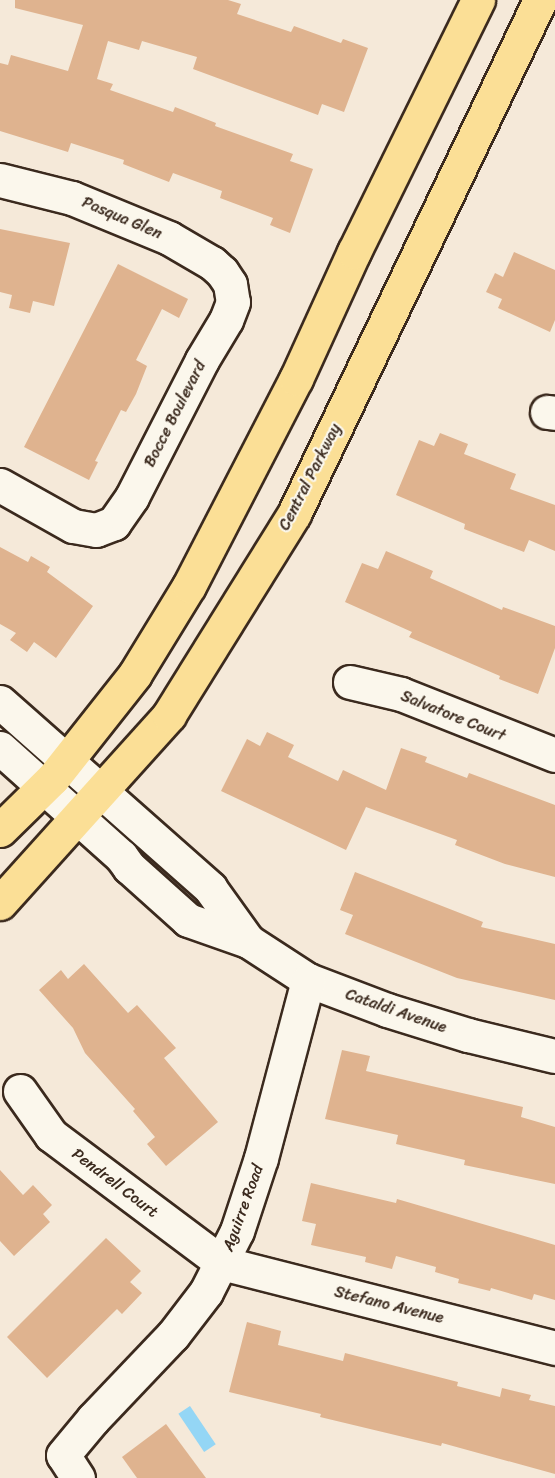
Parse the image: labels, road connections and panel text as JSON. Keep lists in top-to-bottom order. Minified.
{"streets":{"main road":["Central Parkway"],"street":["Pasqua Glen","Bocce Boulevard","Salvatore Court","Cataldi Avenue","Pendrell Court","Aguirre Road","Stefano Avenue"]},"crossings":[["Pasqua Glen","Bocce Boulevard"],["Central Parkway","Cataldi Avenue"],["Cataldi Avenue","Aguirre Road"],["Pendrell Court","Aguirre Road"],["Pendrell Court","Stefano Avenue"],["Aguirre Road","Stefano Avenue"]]}
